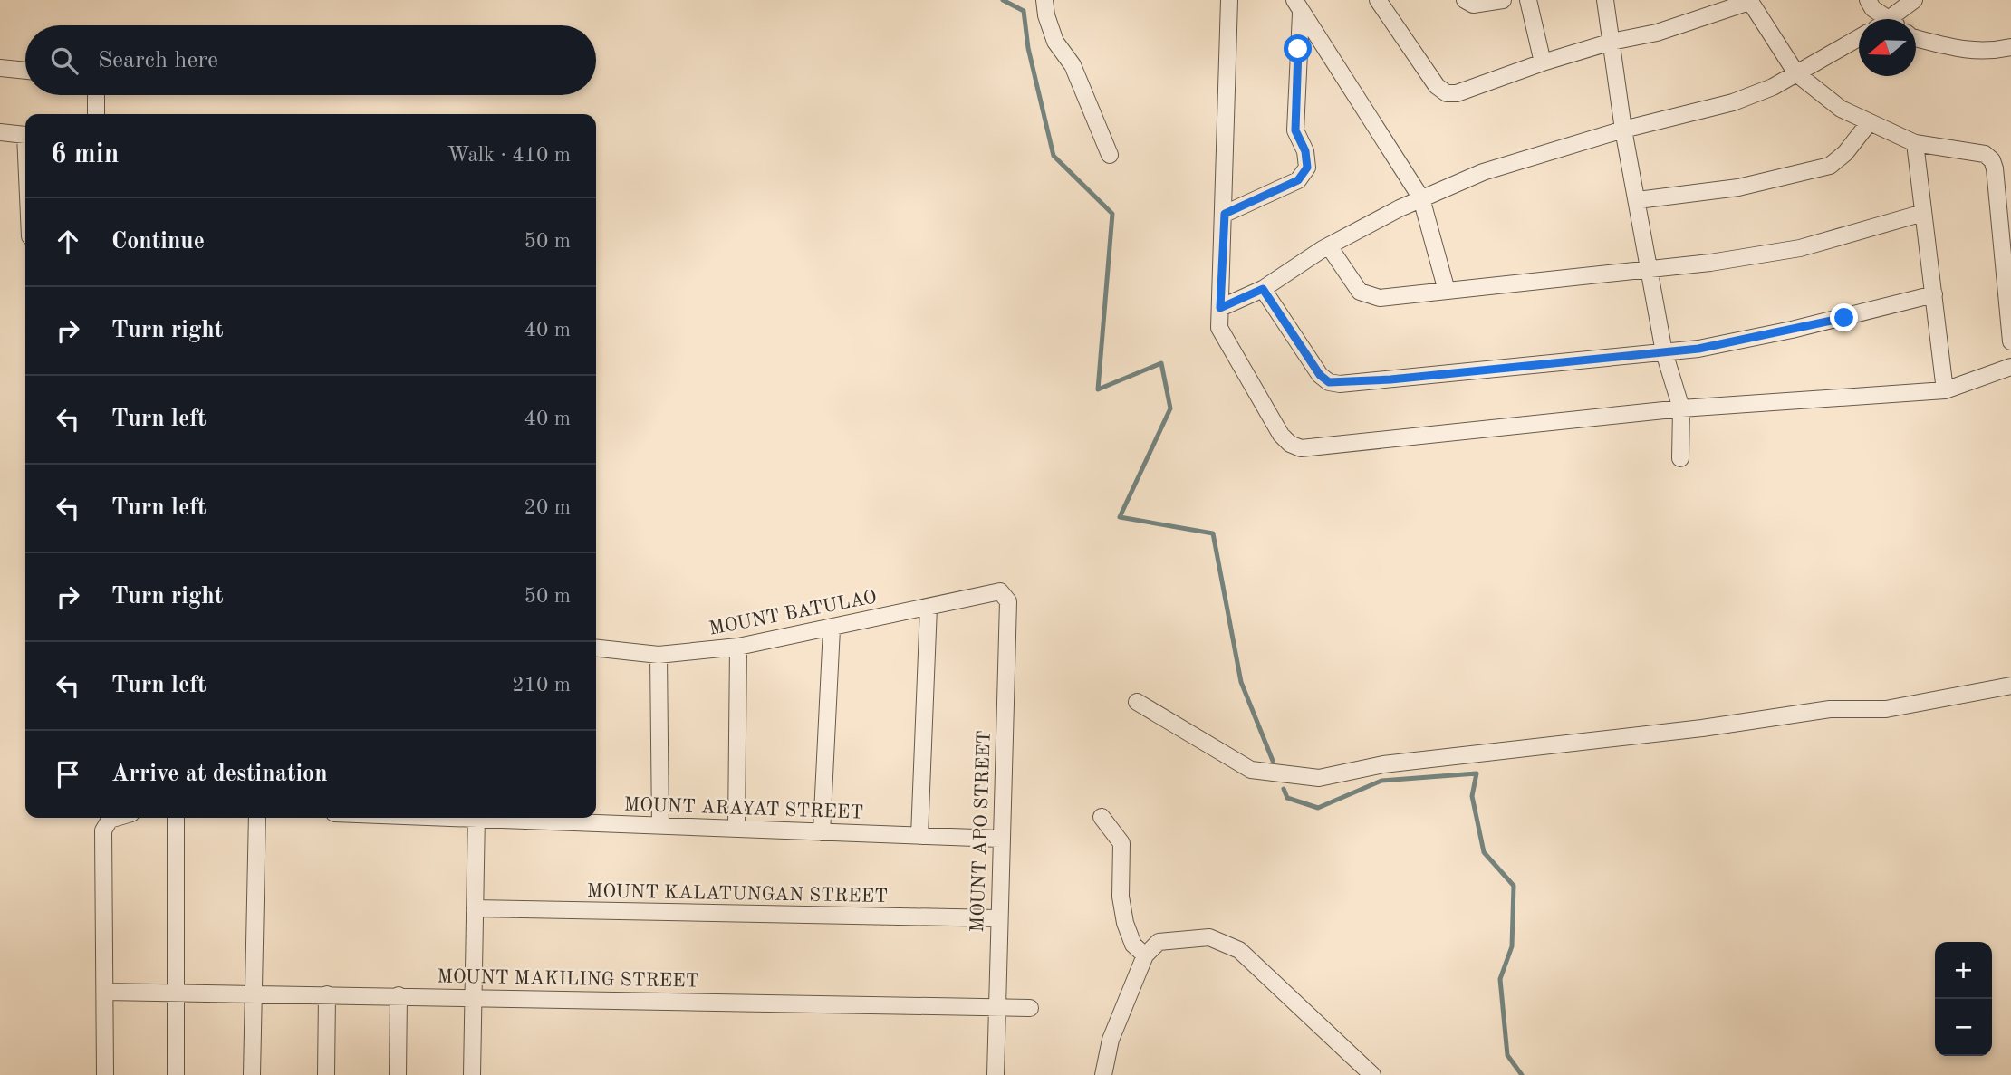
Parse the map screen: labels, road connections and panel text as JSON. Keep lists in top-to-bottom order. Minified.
{"streets":{"street":["MOUNT BATULAO","MOUNT ARAYAT STREET","MOUNT APO STREET","MOUNT KALATUNGAN STREET","MOUNT MAKILING STREET"]},"crossings":[["MOUNT BATULAO","MOUNT APO STREET"],["MOUNT ARAYAT STREET","MOUNT APO STREET"],["MOUNT APO STREET","MOUNT KALATUNGAN STREET"],["MOUNT APO STREET","MOUNT MAKILING STREET"]],"north":"left","page":{"search":"Search here","heading":["6 min","Walk · 410 m"],"list":[["Continue","50 m"],["Turn right","40 m"],["Turn left","40 m"],["Turn left","20 m"],["Turn right","50 m"],["Turn left","210 m"],"Arrive at destination"],"map_buttons":["+","−"]}}
